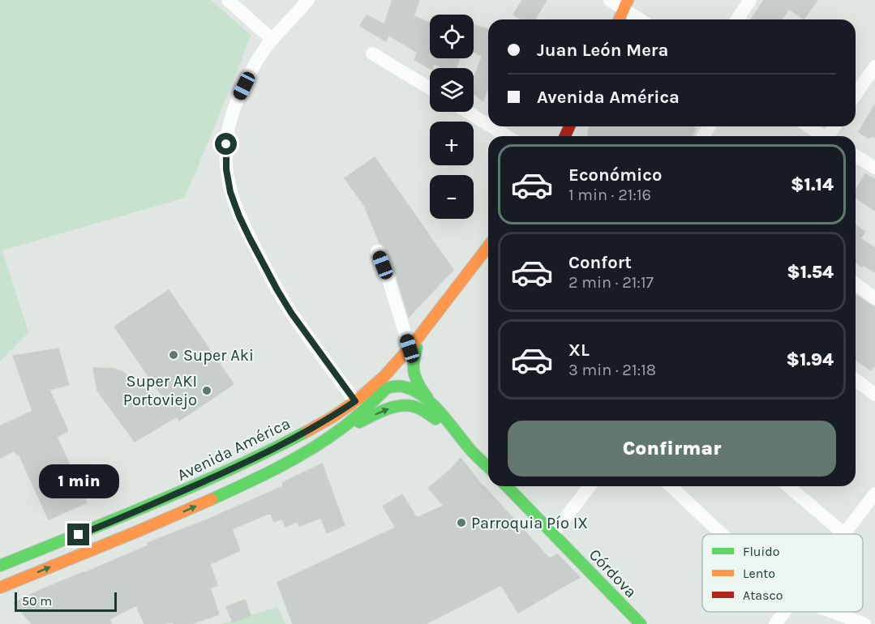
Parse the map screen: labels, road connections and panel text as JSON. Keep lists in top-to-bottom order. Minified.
{"streets":{"street":["Avenida América","Córdova"]},"places":["Super Aki","Super AKI Portoviejo","Parroquia Pío IX"],"legend":["Fluido","Lento","Atasco"],"scale_bar":"50 m","page":{"map_buttons":["+","−"],"banner":["Juan León Mera","Avenida América"],"list":[{"name":"Económico","note":"1 min · 21:16","value":"$1.14"},{"name":"Confort","note":"2 min · 21:17","value":"$1.54"},{"name":"XL","note":"3 min · 21:18","value":"$1.94"}],"buttons":"Confirmar","bubble":"1 min","scale":"50 m"}}
